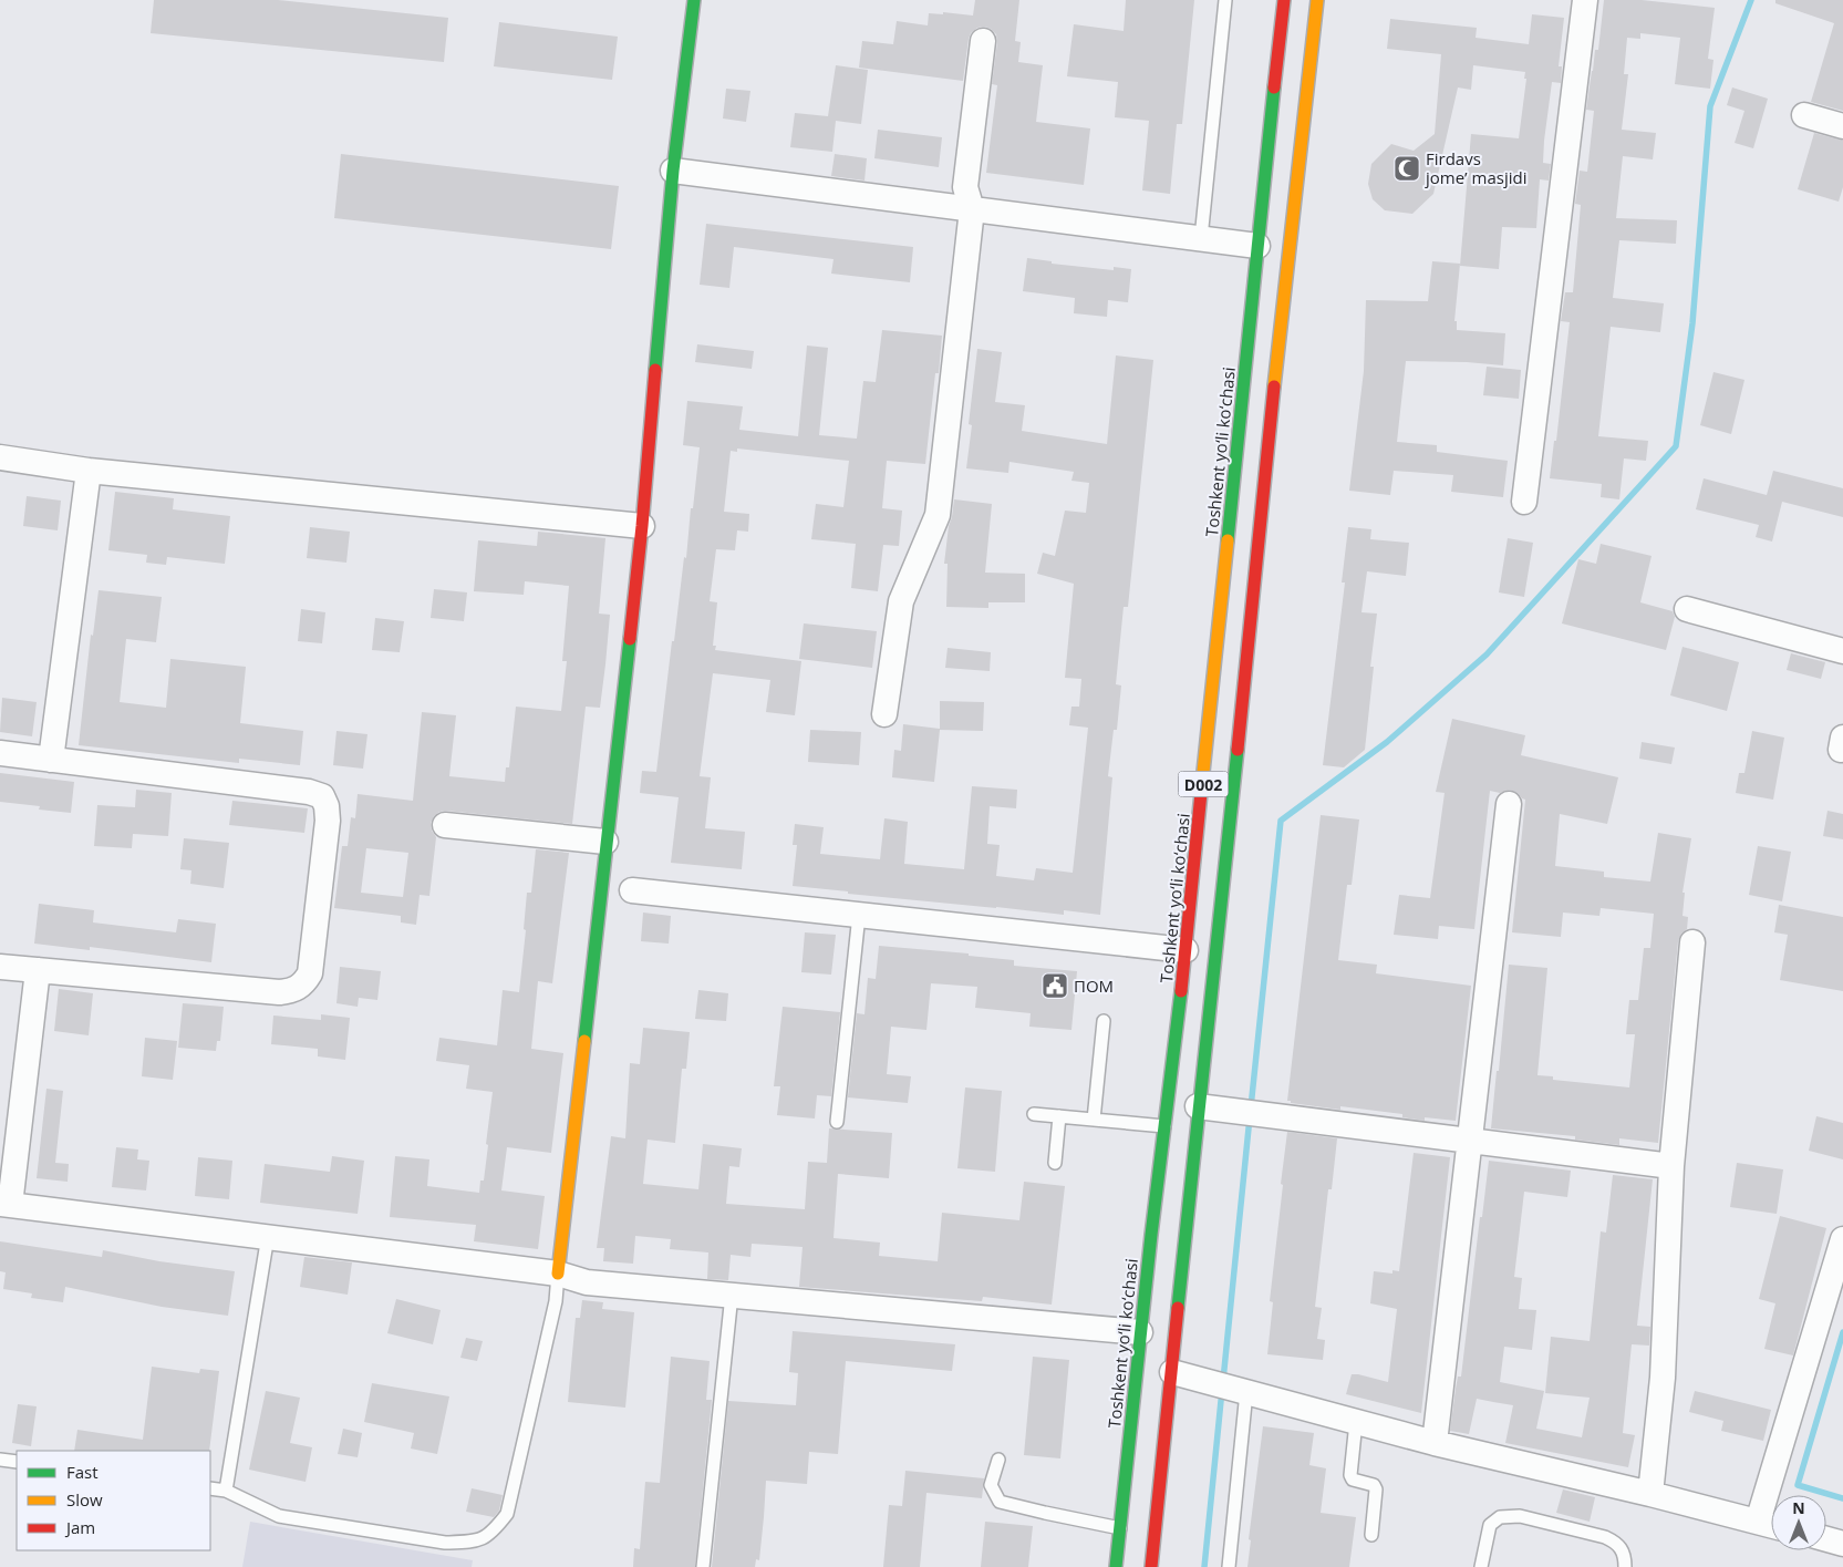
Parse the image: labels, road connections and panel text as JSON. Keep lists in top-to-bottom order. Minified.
{"streets":{"main road":["Toshkent yo‘li ko‘chasi","D002"]},"places":{"mosque":["Firdavs jome’ masjidi"],"public building":["ПОМ"]},"legend":["Fast","Slow","Jam"],"north":"top"}
